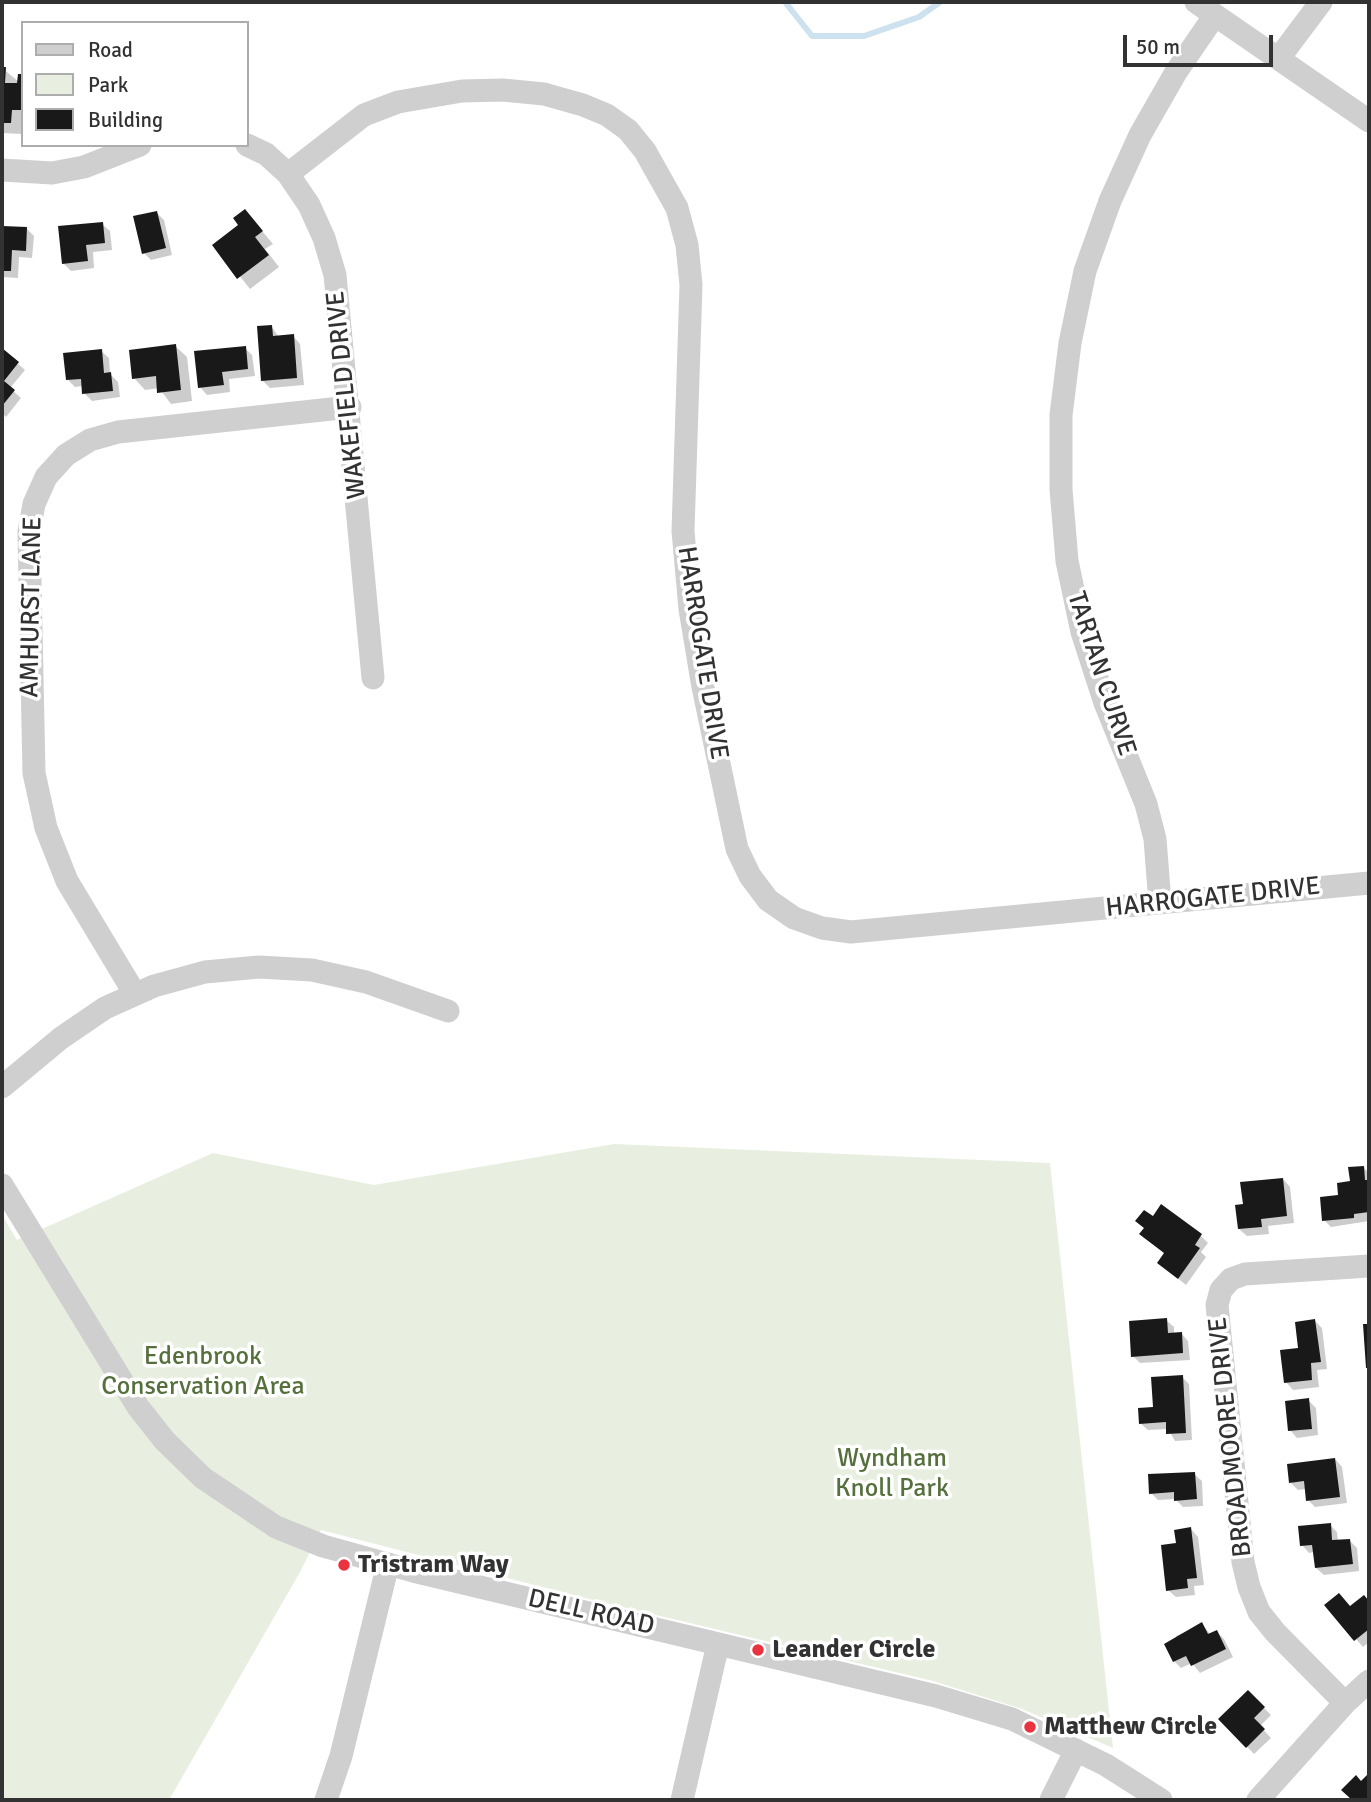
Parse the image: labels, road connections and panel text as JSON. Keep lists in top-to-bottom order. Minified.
{"streets":{"street":["WAKEFIELD DRIVE","AMHURST LANE","HARROGATE DRIVE","TARTAN CURVE","BROADMOORE DRIVE","DELL ROAD"]},"crossings":[["WAKEFIELD DRIVE","AMHURST LANE"],["WAKEFIELD DRIVE","HARROGATE DRIVE"],["HARROGATE DRIVE","TARTAN CURVE"]],"parks":["Edenbrook Conservation Area","Wyndham Knoll Park"],"places":["Tristram Way","Leander Circle","Matthew Circle"],"legend":["Road","Park","Building"],"scale_bar":"50 m"}
